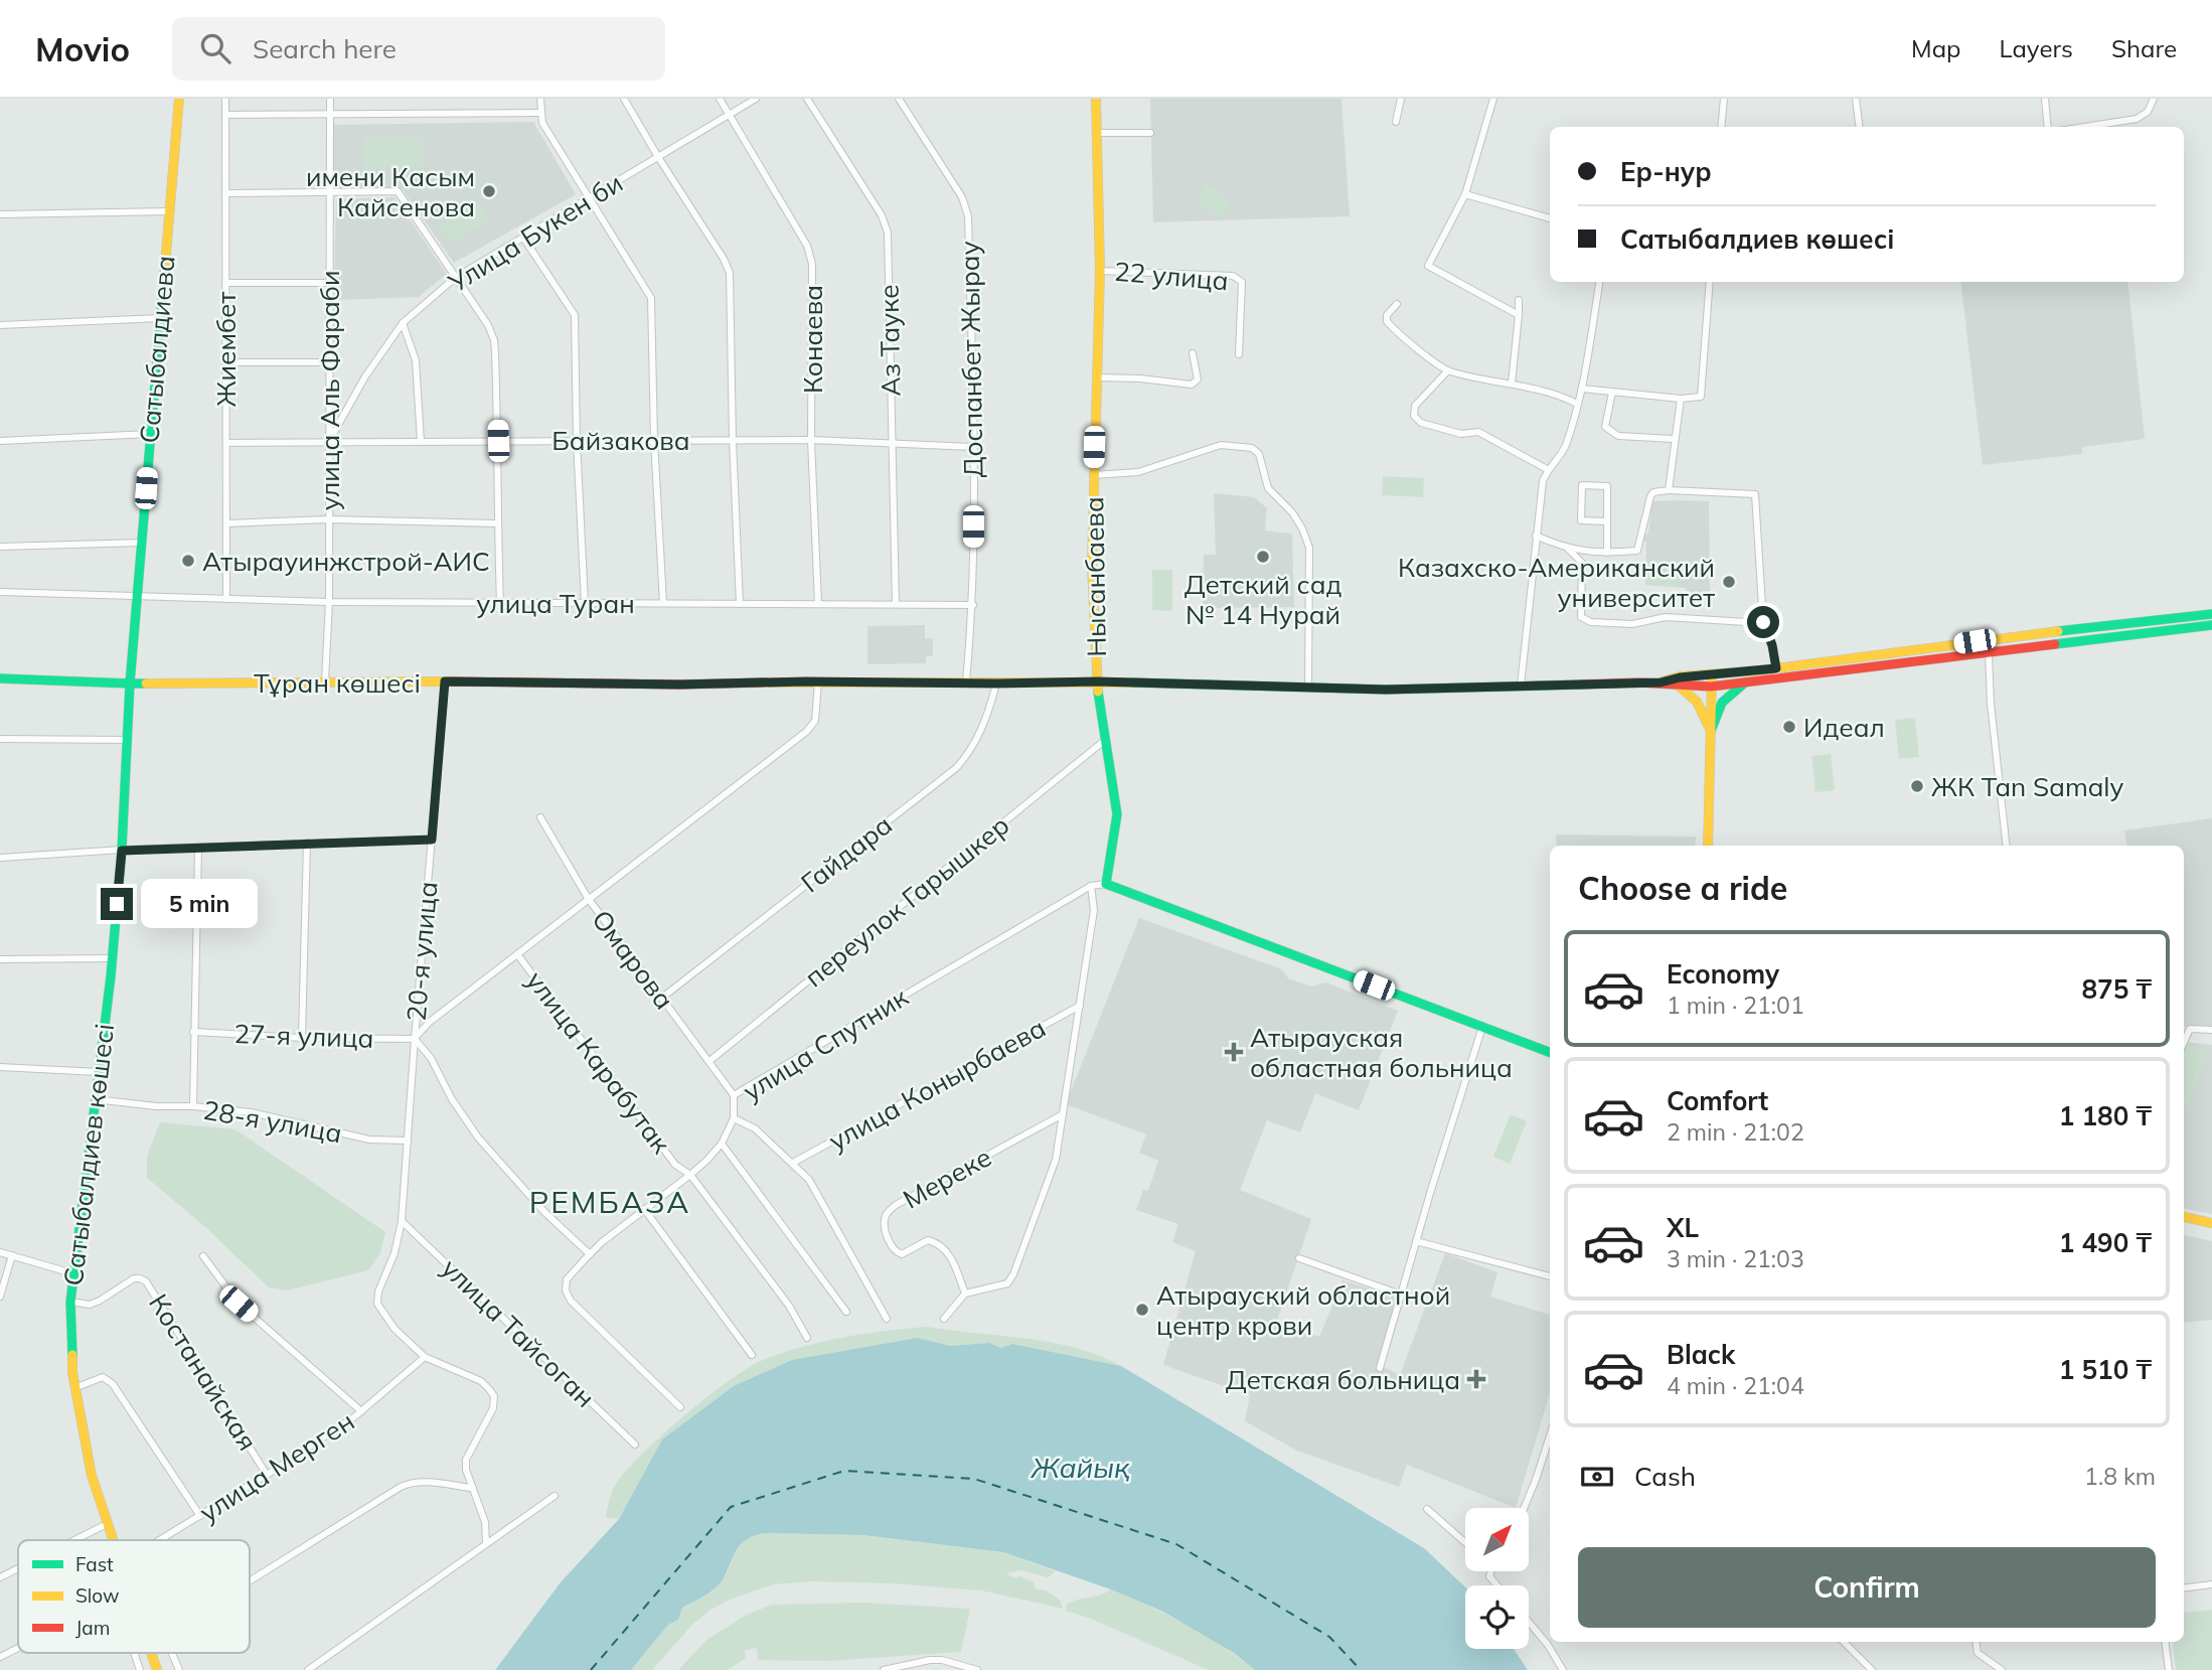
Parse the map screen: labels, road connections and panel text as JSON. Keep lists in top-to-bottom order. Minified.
{"streets":{"main road":["Сатыбалдиева","Нысанбаева","Тұран көшесі","Сатыбалдиев көшесі"],"street":["Улица Букен би","22 улица","Конаева","Аз Тауке","Жиембет","Доспанбет Жырау","улица Аль Фараби","Байзакова","улица Туран","Гайдара","переулок Гарышкер","20-я улица","Омарова","27-я улица","улица Спутник","улица Карабутак","улица Конырбаева","28-я улица","Мереке","улица Тайсоган","Костанайская","улица Мерген"]},"crossings":[["Улица Букен би","Конаева"],["Улица Букен би","улица Аль Фараби"],["Улица Букен би","Байзакова"],["22 улица","Нысанбаева"],["Конаева","Байзакова"],["Конаева","улица Туран"],["Аз Тауке","Байзакова"],["Аз Тауке","улица Туран"],["Сатыбалдиева","улица Туран"],["Сатыбалдиева","Тұран көшесі"],["Сатыбалдиева","Сатыбалдиев көшесі"],["Жиембет","Байзакова"],["Жиембет","улица Туран"],["Доспанбет Жырау","Байзакова"],["Доспанбет Жырау","улица Туран"],["Доспанбет Жырау","Тұран көшесі"],["улица Аль Фараби","Байзакова"],["улица Аль Фараби","улица Туран"],["улица Аль Фараби","Тұран көшесі"],["Нысанбаева","Тұран көшесі"],["Нысанбаева","переулок Гарышкер"],["Нысанбаева","улица Спутник"],["Тұран көшесі","Гайдара"],["Тұран көшесі","20-я улица"],["Тұран көшесі","Сатыбалдиев көшесі"],["Гайдара","Омарова"],["переулок Гарышкер","Омарова"],["20-я улица","27-я улица"],["20-я улица","28-я улица"],["20-я улица","улица Тайсоган"],["20-я улица","улица Мерген"],["Омарова","улица Спутник"],["улица Спутник","улица Карабутак"],["28-я улица","Сатыбалдиев көшесі"],["Сатыбалдиев көшесі","Костанайская"],["Костанайская","улица Мерген"]],"districts":["РЕМБАЗА"],"water":["Жайық"],"places":{"other":["имени Касым Кайсенова","Детский сад № 14 Нурай","Атырауинжстрой-АИС","Казахско-Американский университет","Идеал","ЖК Tan Samaly","Атырауский областной центр крови"],"health":["Атырауская областная больница","Детская больница"]},"legend":["Fast","Slow","Jam"],"north":"top right","page":{"header":"Movio","search":"Search here","nav":["Map","Layers","Share"],"banner":["Ер-нур","Сатыбалдиев көшесі"],"heading":"Choose a ride","bubble":"5 min","list":[{"name":"Economy","note":"1 min · 21:01","value":"875 ₸"},{"name":"Comfort","note":"2 min · 21:02","value":"1 180 ₸"},{"name":"XL","note":"3 min · 21:03","value":"1 490 ₸"},{"name":"Black","note":"4 min · 21:04","value":"1 510 ₸"}],"pay":["Cash","1.8 km"],"buttons":"Confirm"}}
